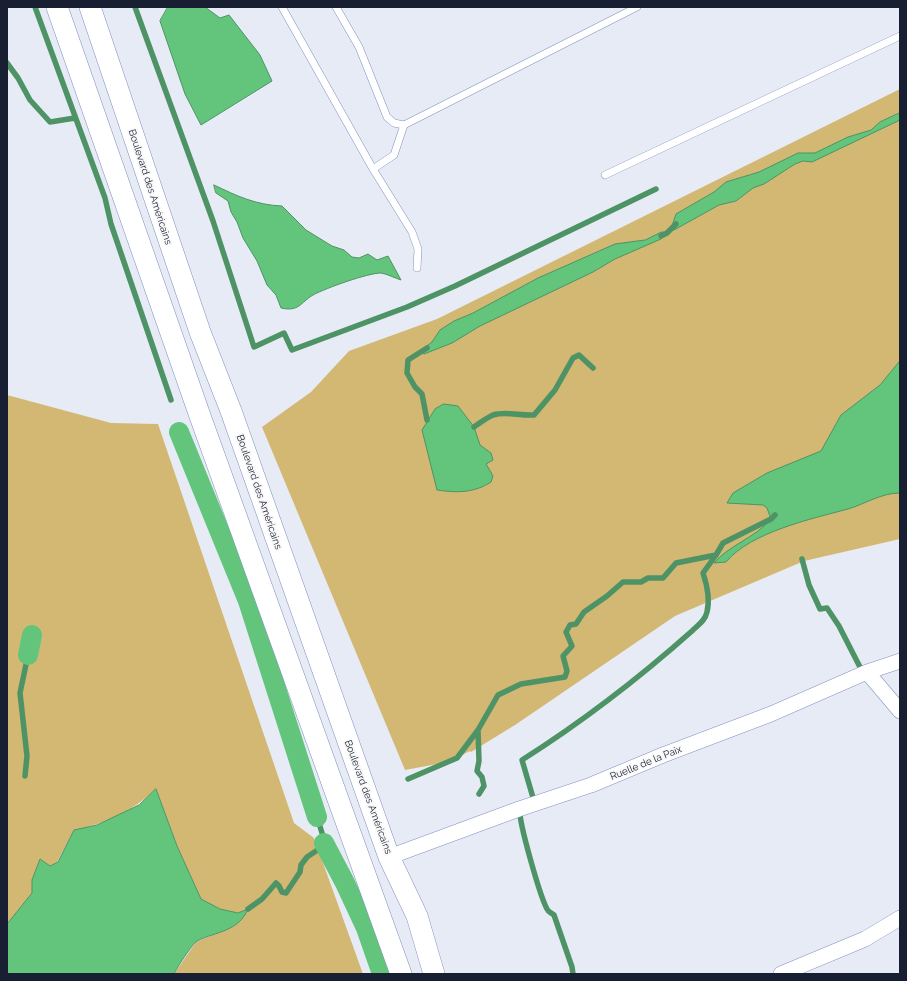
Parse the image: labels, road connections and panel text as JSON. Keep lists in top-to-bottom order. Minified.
{"streets":{"main road":["Boulevard des Américains"],"street":["Ruelle de la Paix"]},"crossings":[["Boulevard des Américains","Ruelle de la Paix"]]}
